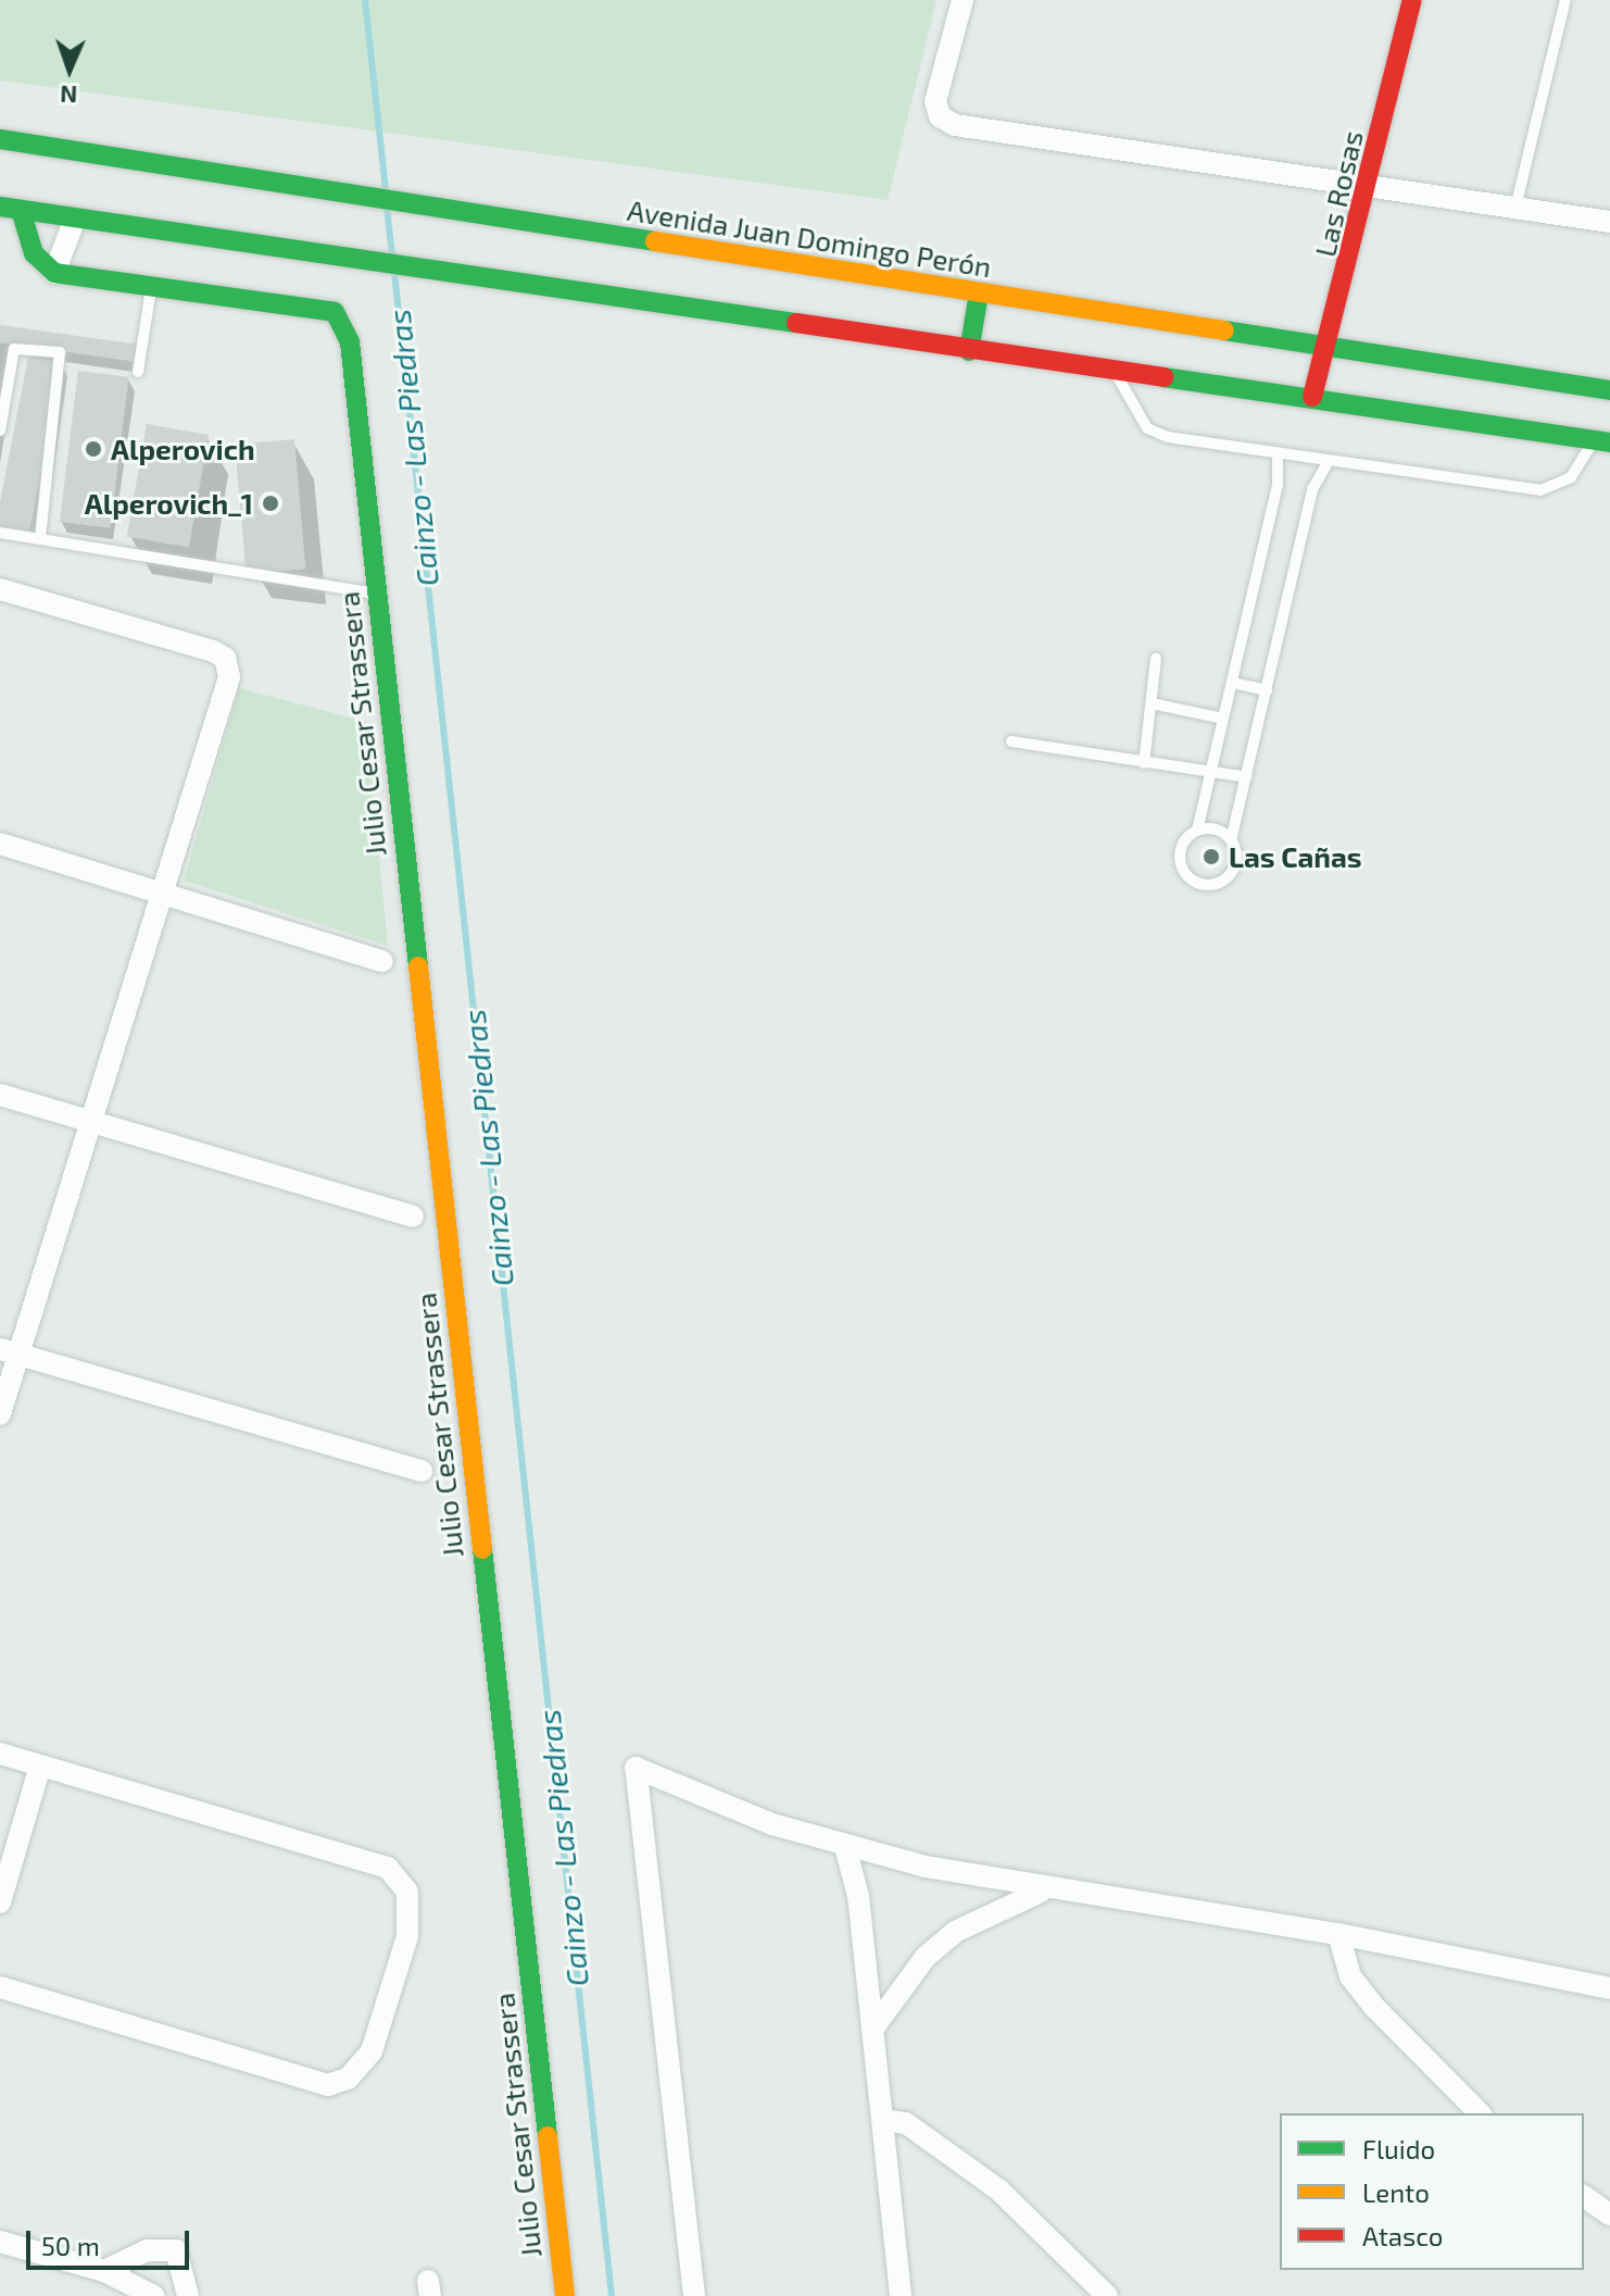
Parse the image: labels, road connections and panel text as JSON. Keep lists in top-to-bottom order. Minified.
{"streets":{"main road":["Las Rosas","Avenida Juan Domingo Perón","Julio Cesar Strassera"]},"crossings":[["Las Rosas","Avenida Juan Domingo Perón"]],"water":["Cainzo - Las Piedras"],"places":["Alperovich","Alperovich_1","Las Cañas"],"legend":["Fluido","Lento","Atasco"],"scale_bar":"50 m","north":"bottom"}
